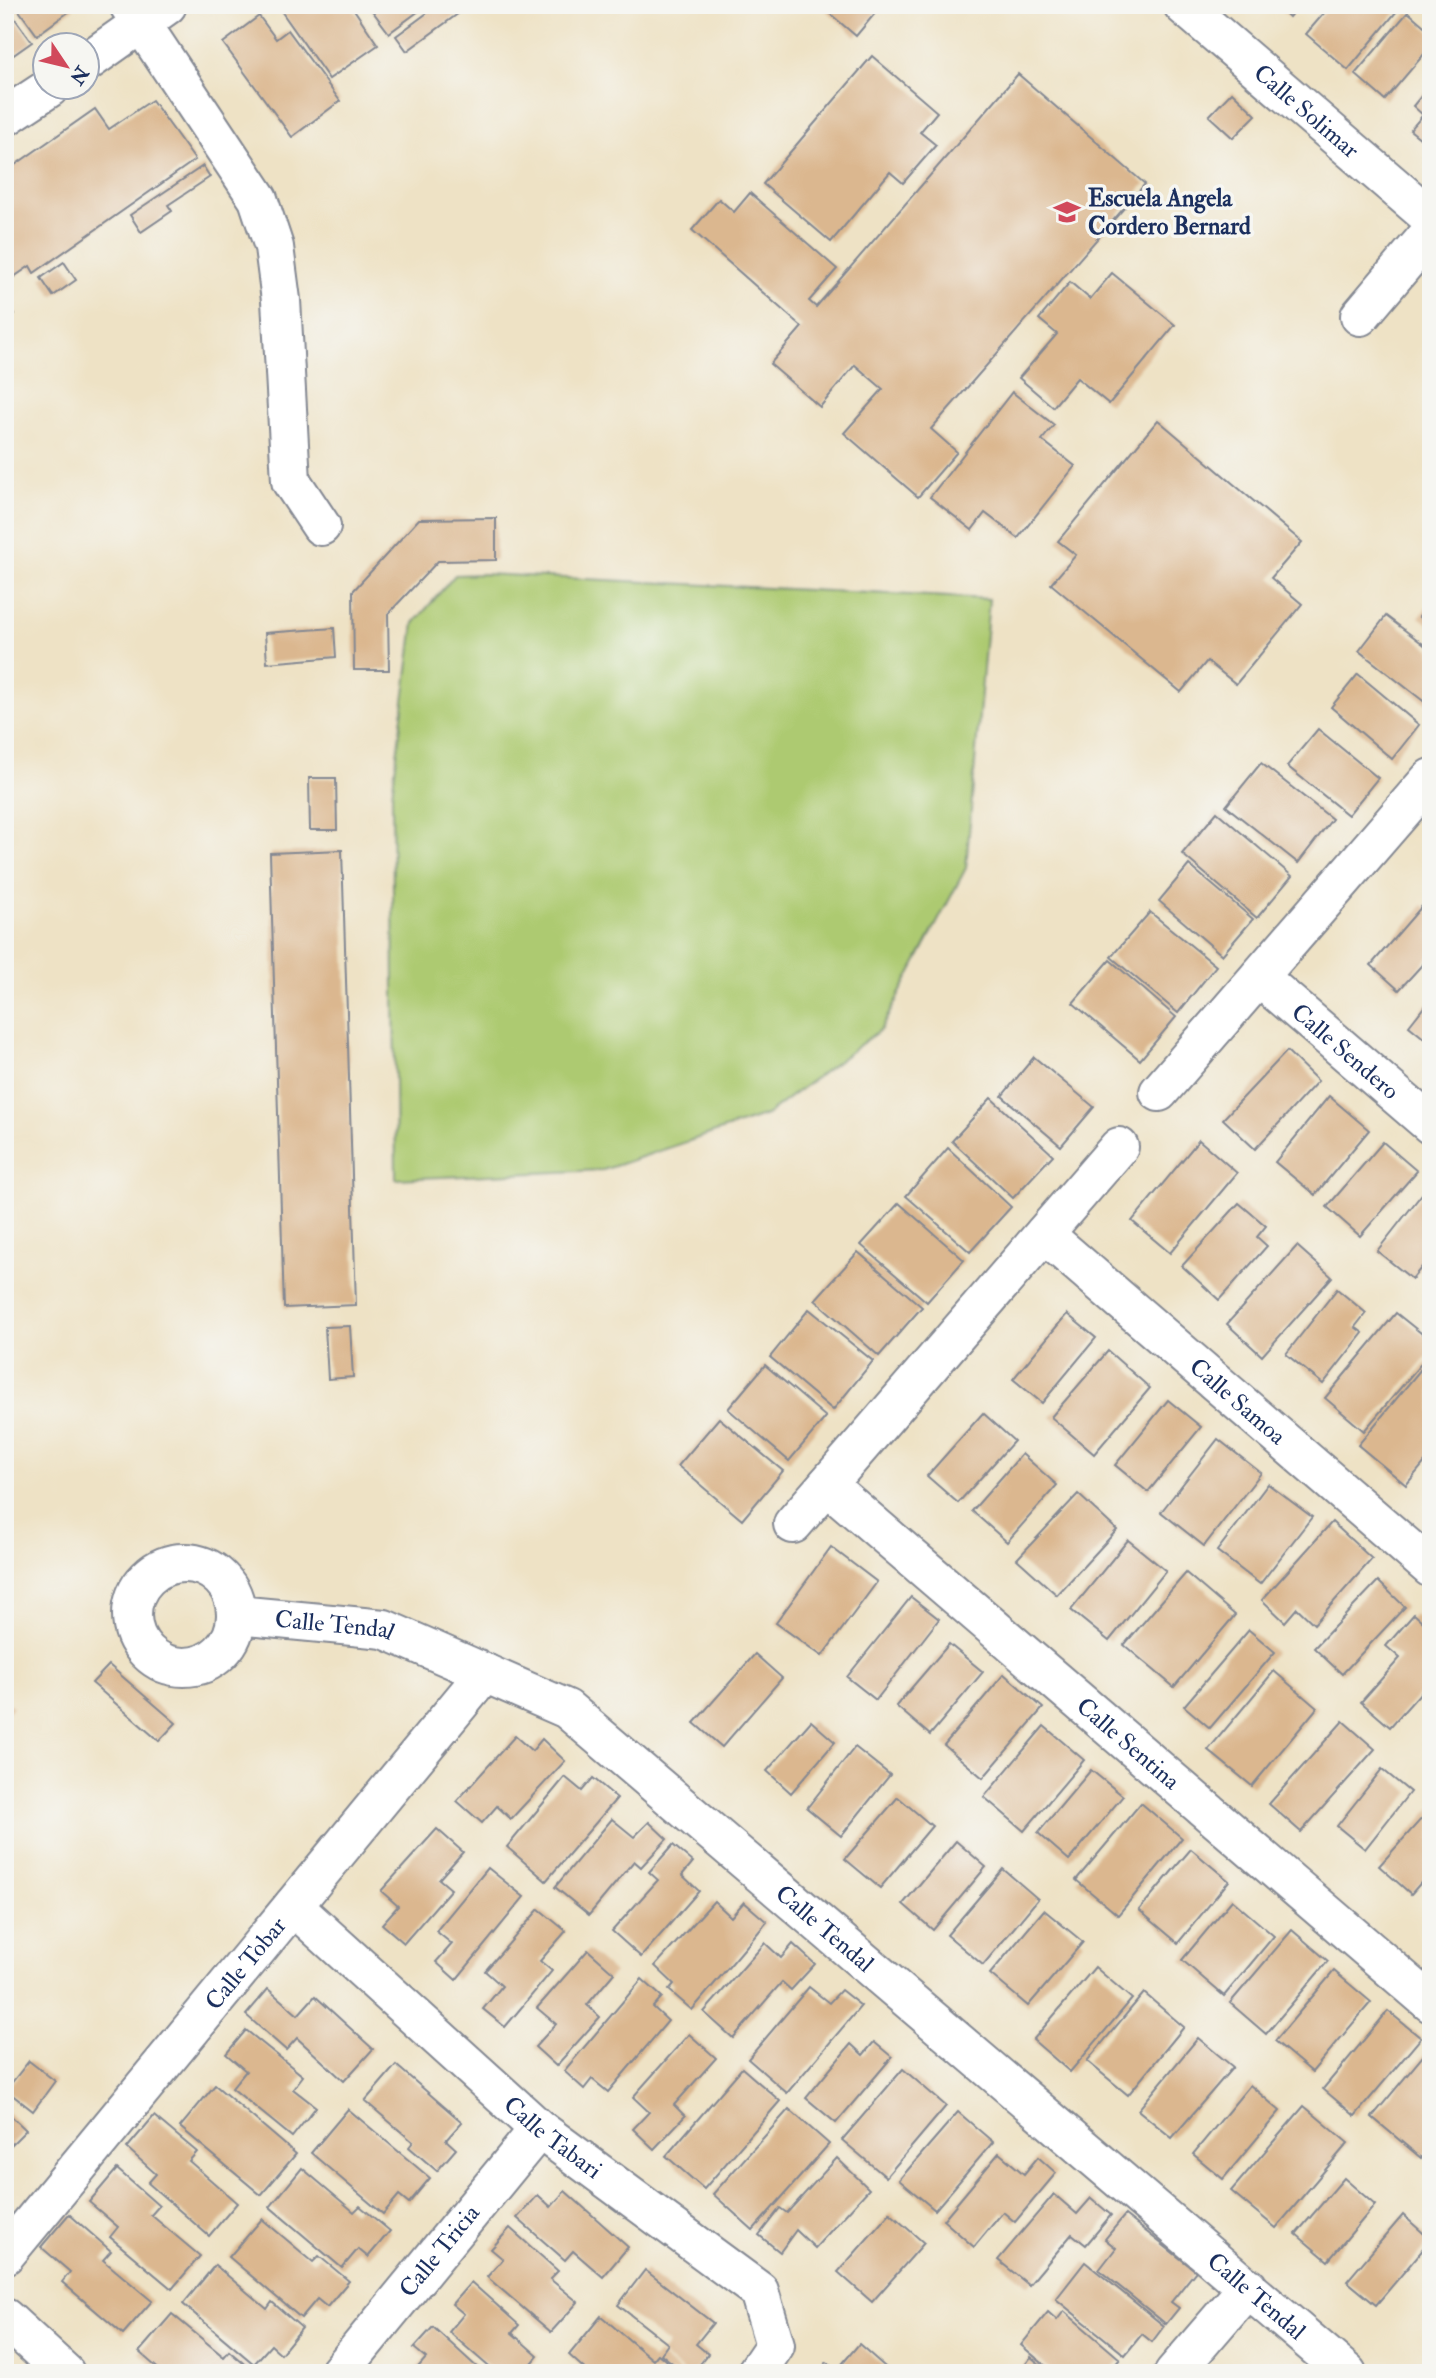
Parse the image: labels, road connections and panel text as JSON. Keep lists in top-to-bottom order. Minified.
{"streets":{"street":["Calle Solimar","Calle Sendero","Calle Samoa","Calle Tendal","Calle Sentina","Calle Tobar","Calle Tabari","Calle Tricia"]},"crossings":[["Calle Tendal","Calle Tobar"],["Calle Tobar","Calle Tabari"],["Calle Tabari","Calle Tricia"]],"places":{"school or university":["Escuela Angela Cordero Bernard"]},"north":"bottom right"}
